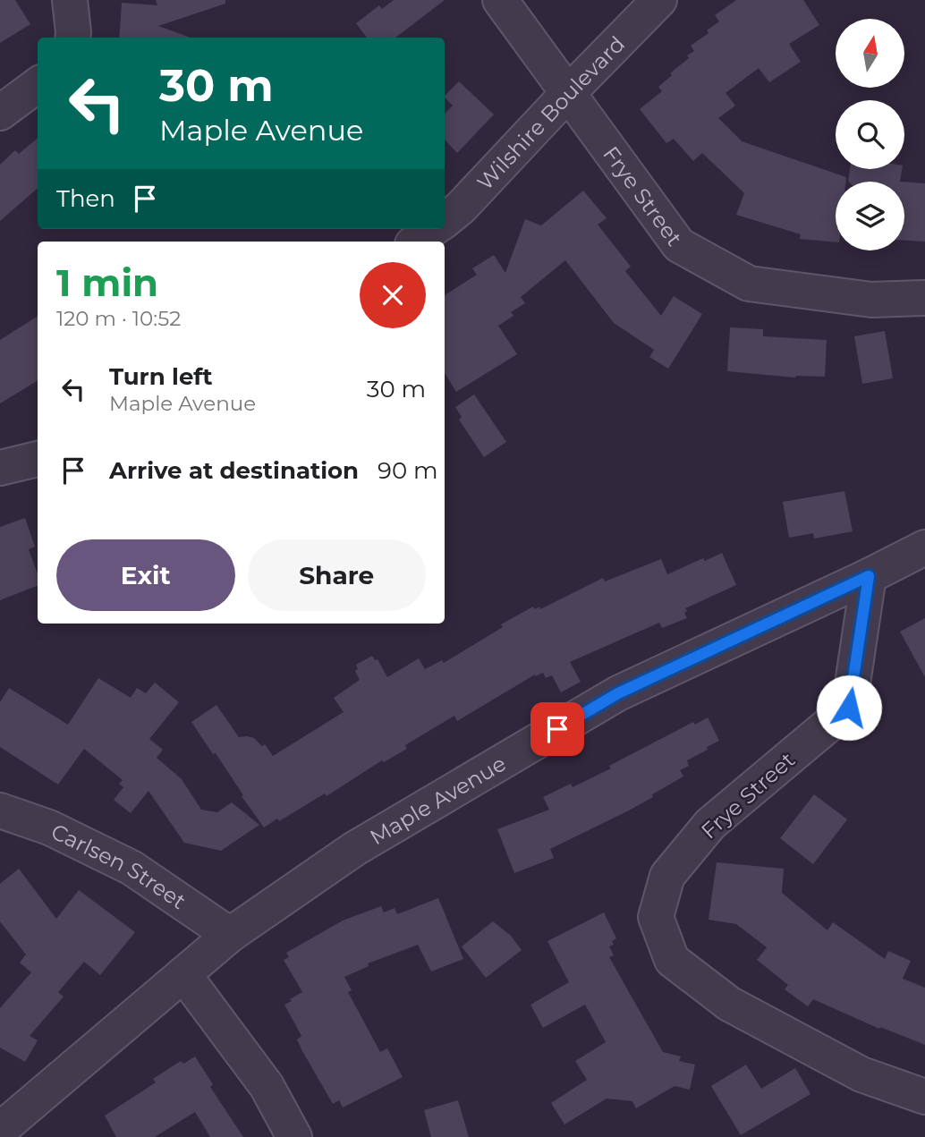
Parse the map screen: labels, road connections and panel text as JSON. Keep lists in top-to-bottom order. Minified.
{"streets":{"street":["Wilshire Boulevard","Frye Street","Maple Avenue","Carlsen Street"]},"crossings":[["Wilshire Boulevard","Frye Street"],["Frye Street","Maple Avenue"],["Maple Avenue","Carlsen Street"]],"north":"top","page":{"turn":["30 m","Maple Avenue"],"then":"Then","heading":["1 min","120 m · 10:52"],"list":[{"name":"Turn left","note":"Maple Avenue","value":"30 m"},{"name":"Arrive at destination","value":"90 m"}],"buttons":["Exit","Share"]}}
